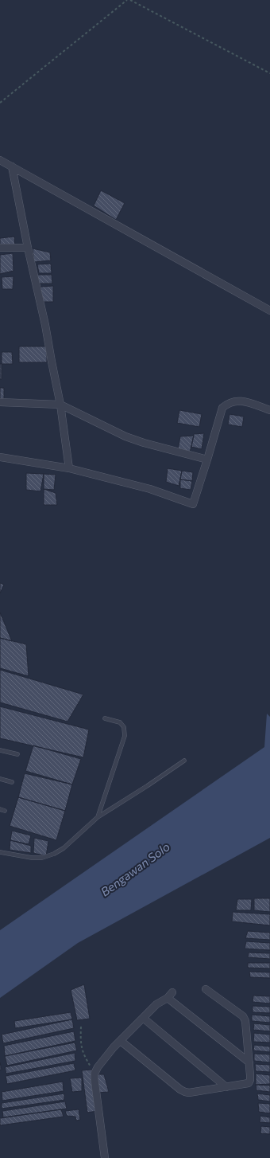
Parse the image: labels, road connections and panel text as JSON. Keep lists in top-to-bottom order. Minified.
{"water":["Bengawan Solo"]}
